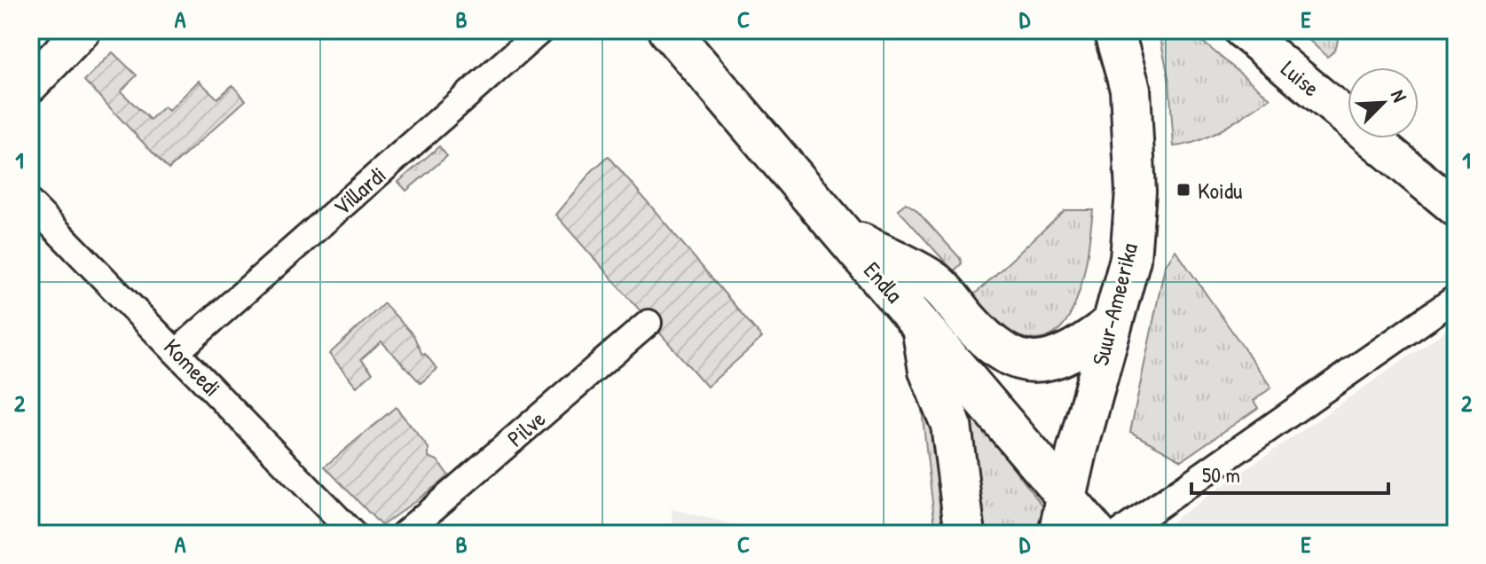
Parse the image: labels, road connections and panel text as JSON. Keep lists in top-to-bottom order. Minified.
{"streets":{"main road":["Luise","Endla","Suur-Ameerika"],"street":["Villardi","Komeedi","Pilve"]},"crossings":[["Villardi","Komeedi"],["Endla","Suur-Ameerika"]],"places":{"transit":["Koidu"]},"scale_bar":"50 m","north":"top right","grid":{"columns":["A","B","C","D","E"],"rows":["1","2"]}}
